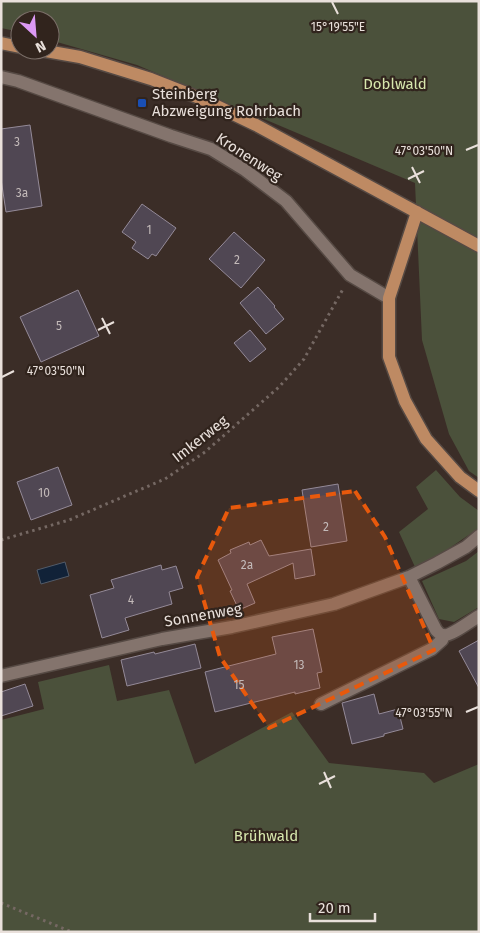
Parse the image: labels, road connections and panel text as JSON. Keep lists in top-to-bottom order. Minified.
{"streets":{"street":["Kronenweg","Sonnenweg"],"path":["Imkerweg"]},"crossings":[["Kronenweg","Imkerweg"]],"parks":["Doblwald","Brühwald"],"places":{"transit":["Steinberg Abzweigung Rohrbach"]},"house_numbers":["3","3a","1","2","5","10","2","2a","4","13","15"],"scale_bar":"20 m","north":"bottom right","coordinates":["15°19'55\"E","47°03'50\"N","47°03'55\"N"]}
